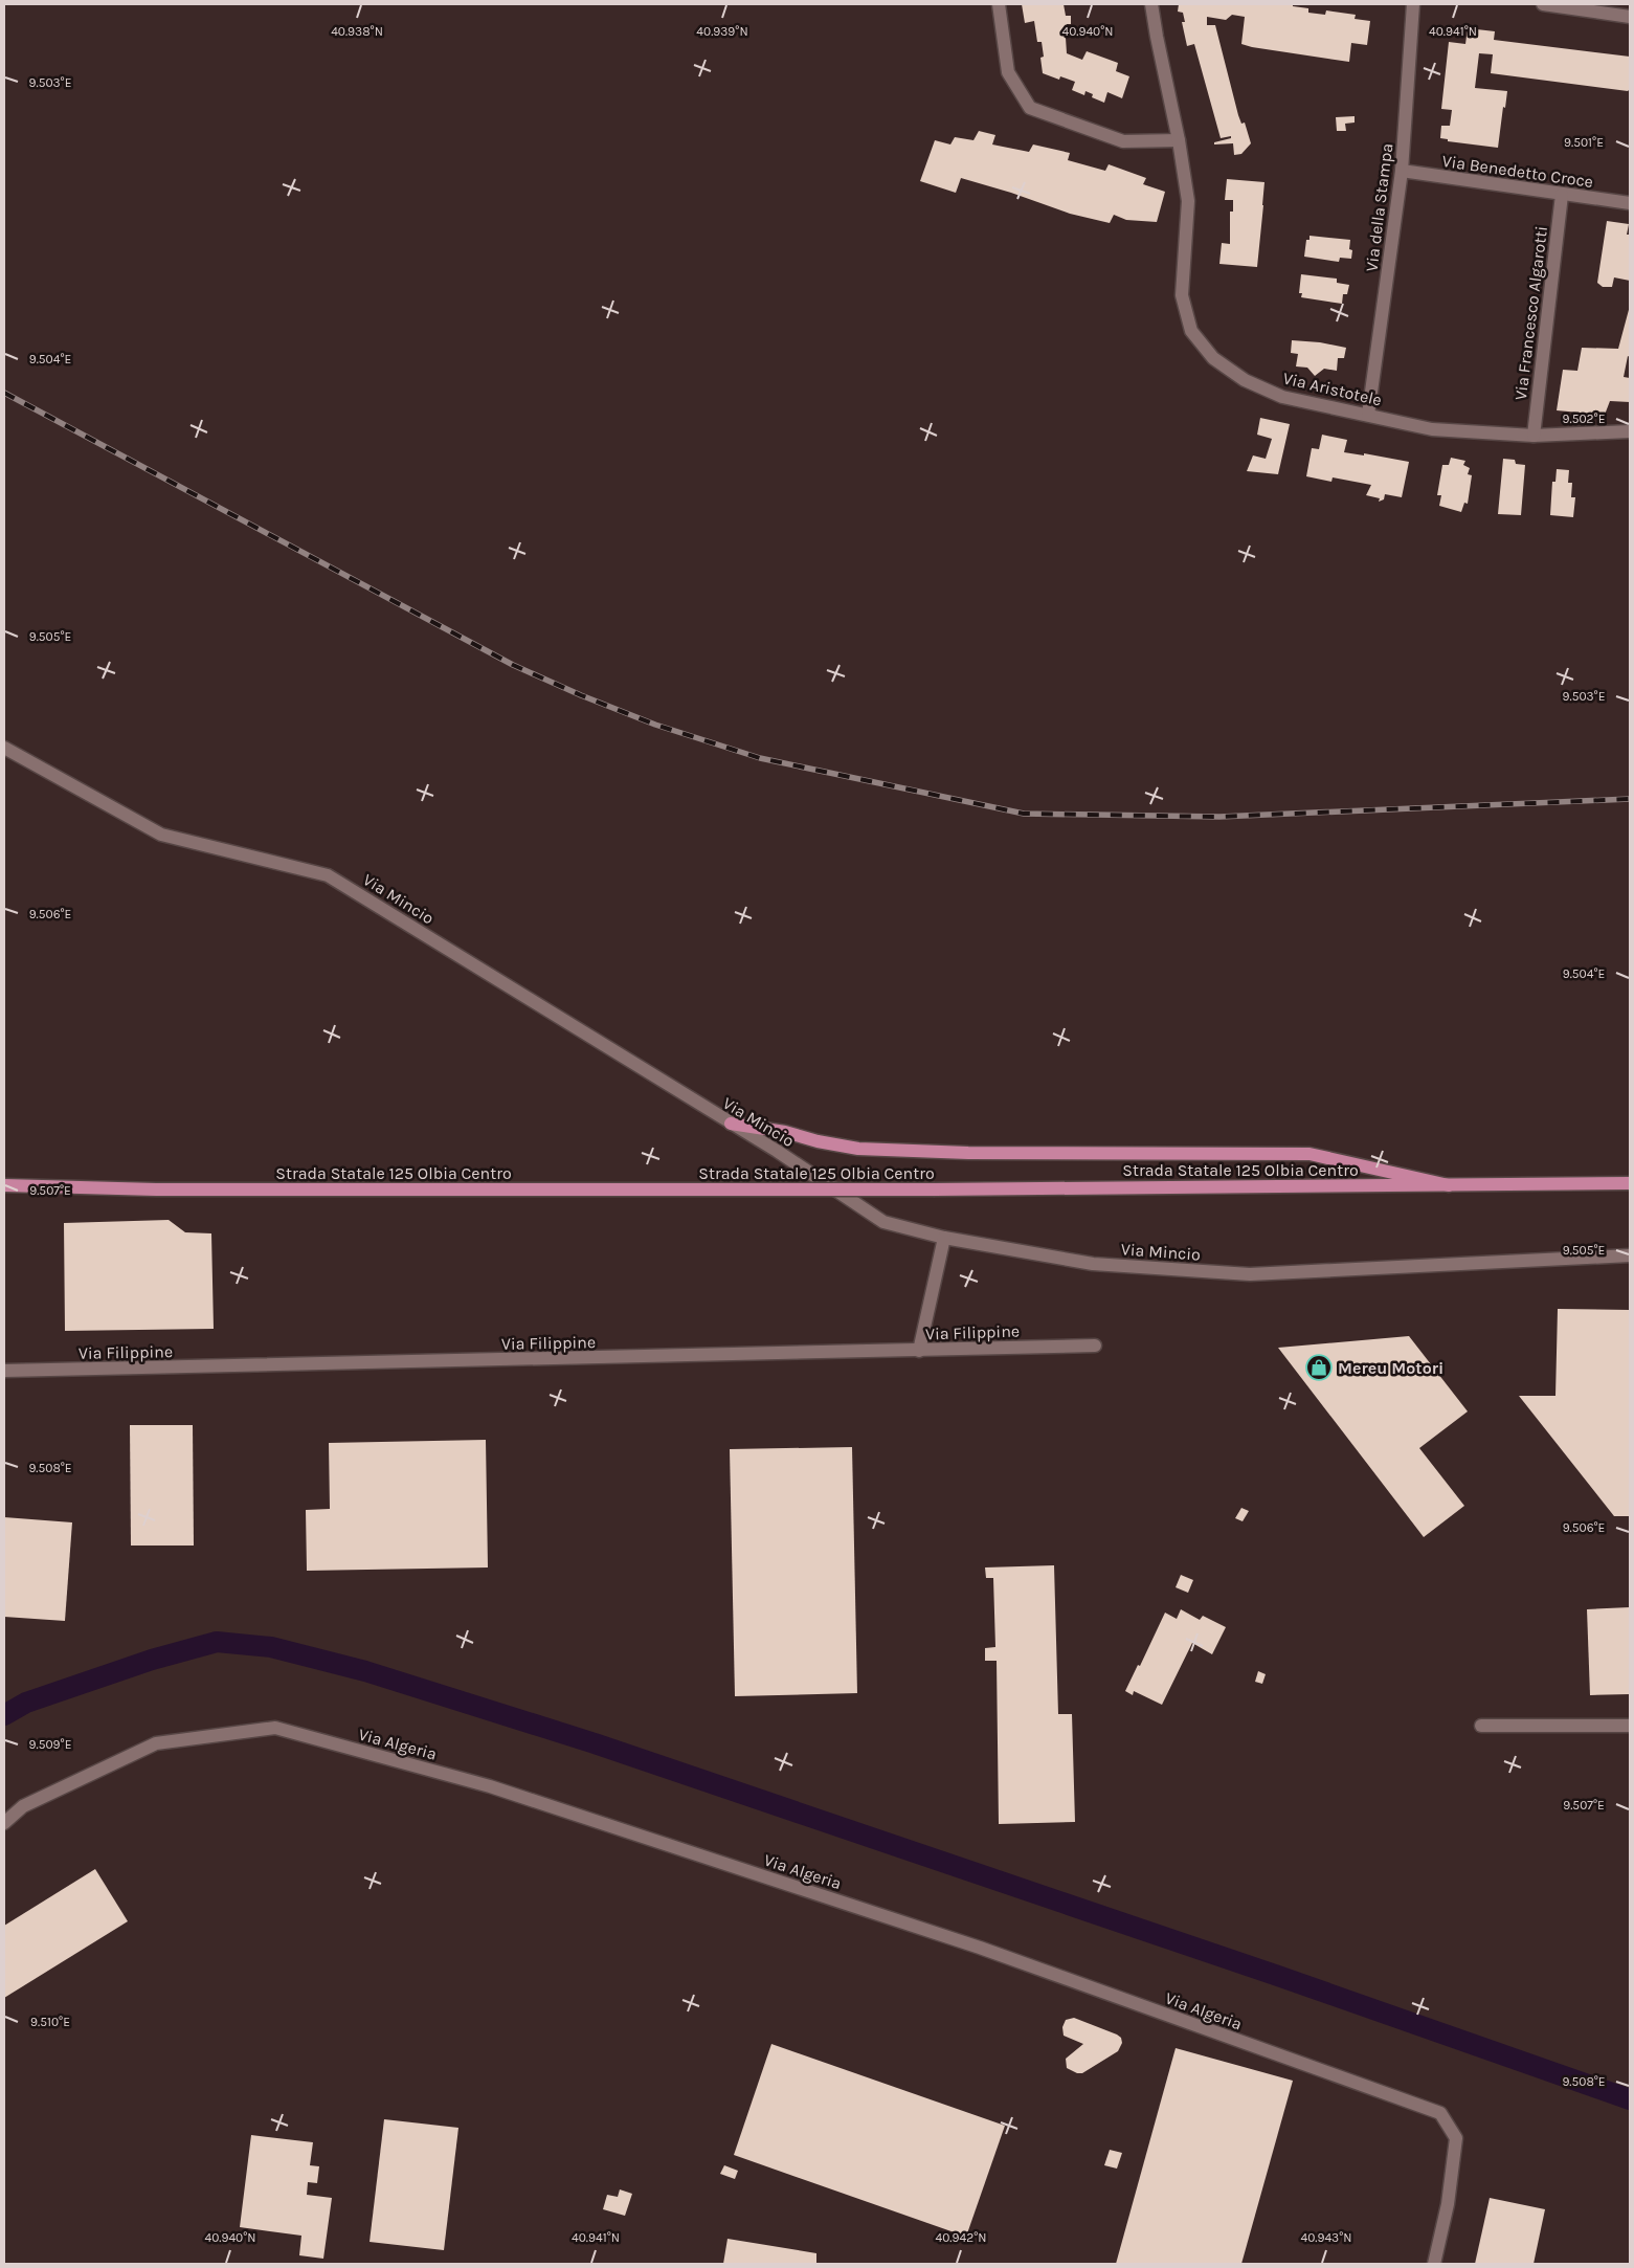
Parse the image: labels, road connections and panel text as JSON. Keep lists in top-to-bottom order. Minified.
{"streets":{"main road":["Strada Statale 125 Olbia Centro"],"street":["Via Benedetto Croce","Via della Stampa","Via Francesco Algarotti","Via Aristotele","Via Mincio","Via Filippine","Via Algeria"]},"crossings":[["Via Benedetto Croce","Via della Stampa"],["Via Benedetto Croce","Via Francesco Algarotti"],["Via della Stampa","Via Aristotele"],["Via Francesco Algarotti","Via Aristotele"]],"places":{"shop":["Mereu Motori"]},"coordinates":["40.938°N","40.939°N","40.940°N","40.941°N","9.503°E","9.501°E","9.504°E","9.502°E","9.505°E","9.506°E","9.507°E","9.508°E","9.509°E","9.510°E","40.942°N","40.943°N"]}
